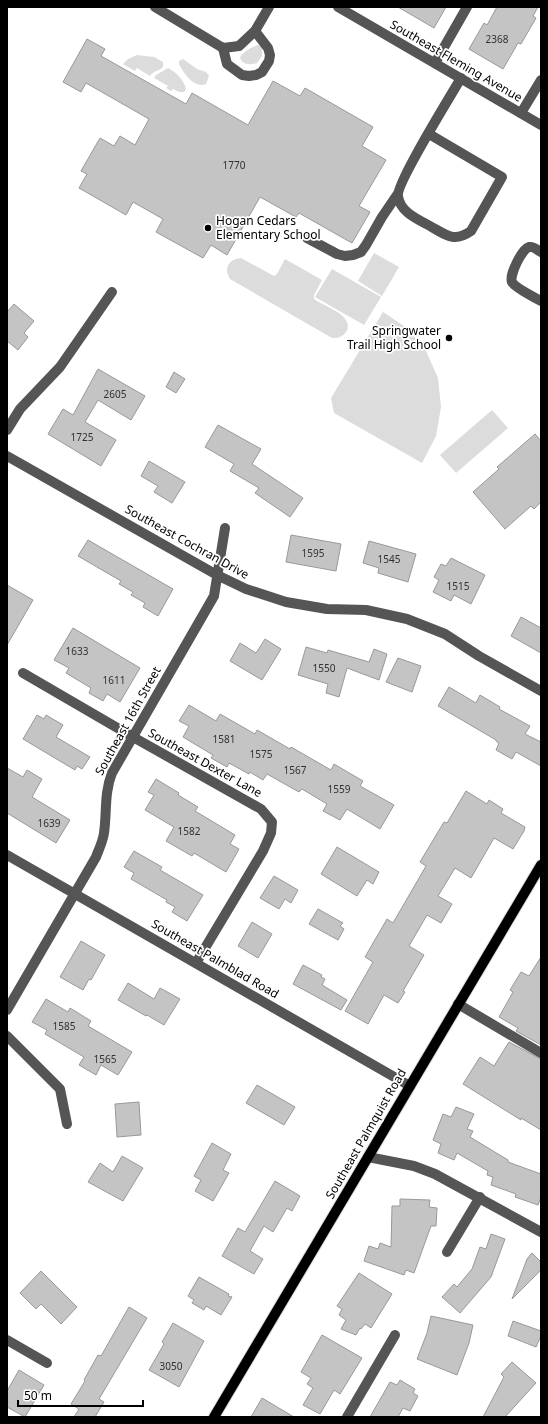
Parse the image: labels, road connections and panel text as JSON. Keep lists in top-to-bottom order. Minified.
{"streets":{"main road":["Southeast Palmquist Road"],"street":["Southeast Fleming Avenue","Southeast Cochran Drive","Southeast 16th Street","Southeast Dexter Lane","Southeast Palmblad Road"]},"crossings":[["Southeast Cochran Drive","Southeast 16th Street"],["Southeast 16th Street","Southeast Dexter Lane"],["Southeast 16th Street","Southeast Palmblad Road"],["Southeast Dexter Lane","Southeast Palmblad Road"],["Southeast Palmblad Road","Southeast Palmquist Road"]],"places":["Hogan Cedars Elementary School","Springwater Trail High School"],"house_numbers":["2368","1770","2605","1725","1595","1545","1515","1633","1550","1611","1581","1575","1567","1559","1639","1582","1585","1565","3050"],"scale_bar":"50 m"}
